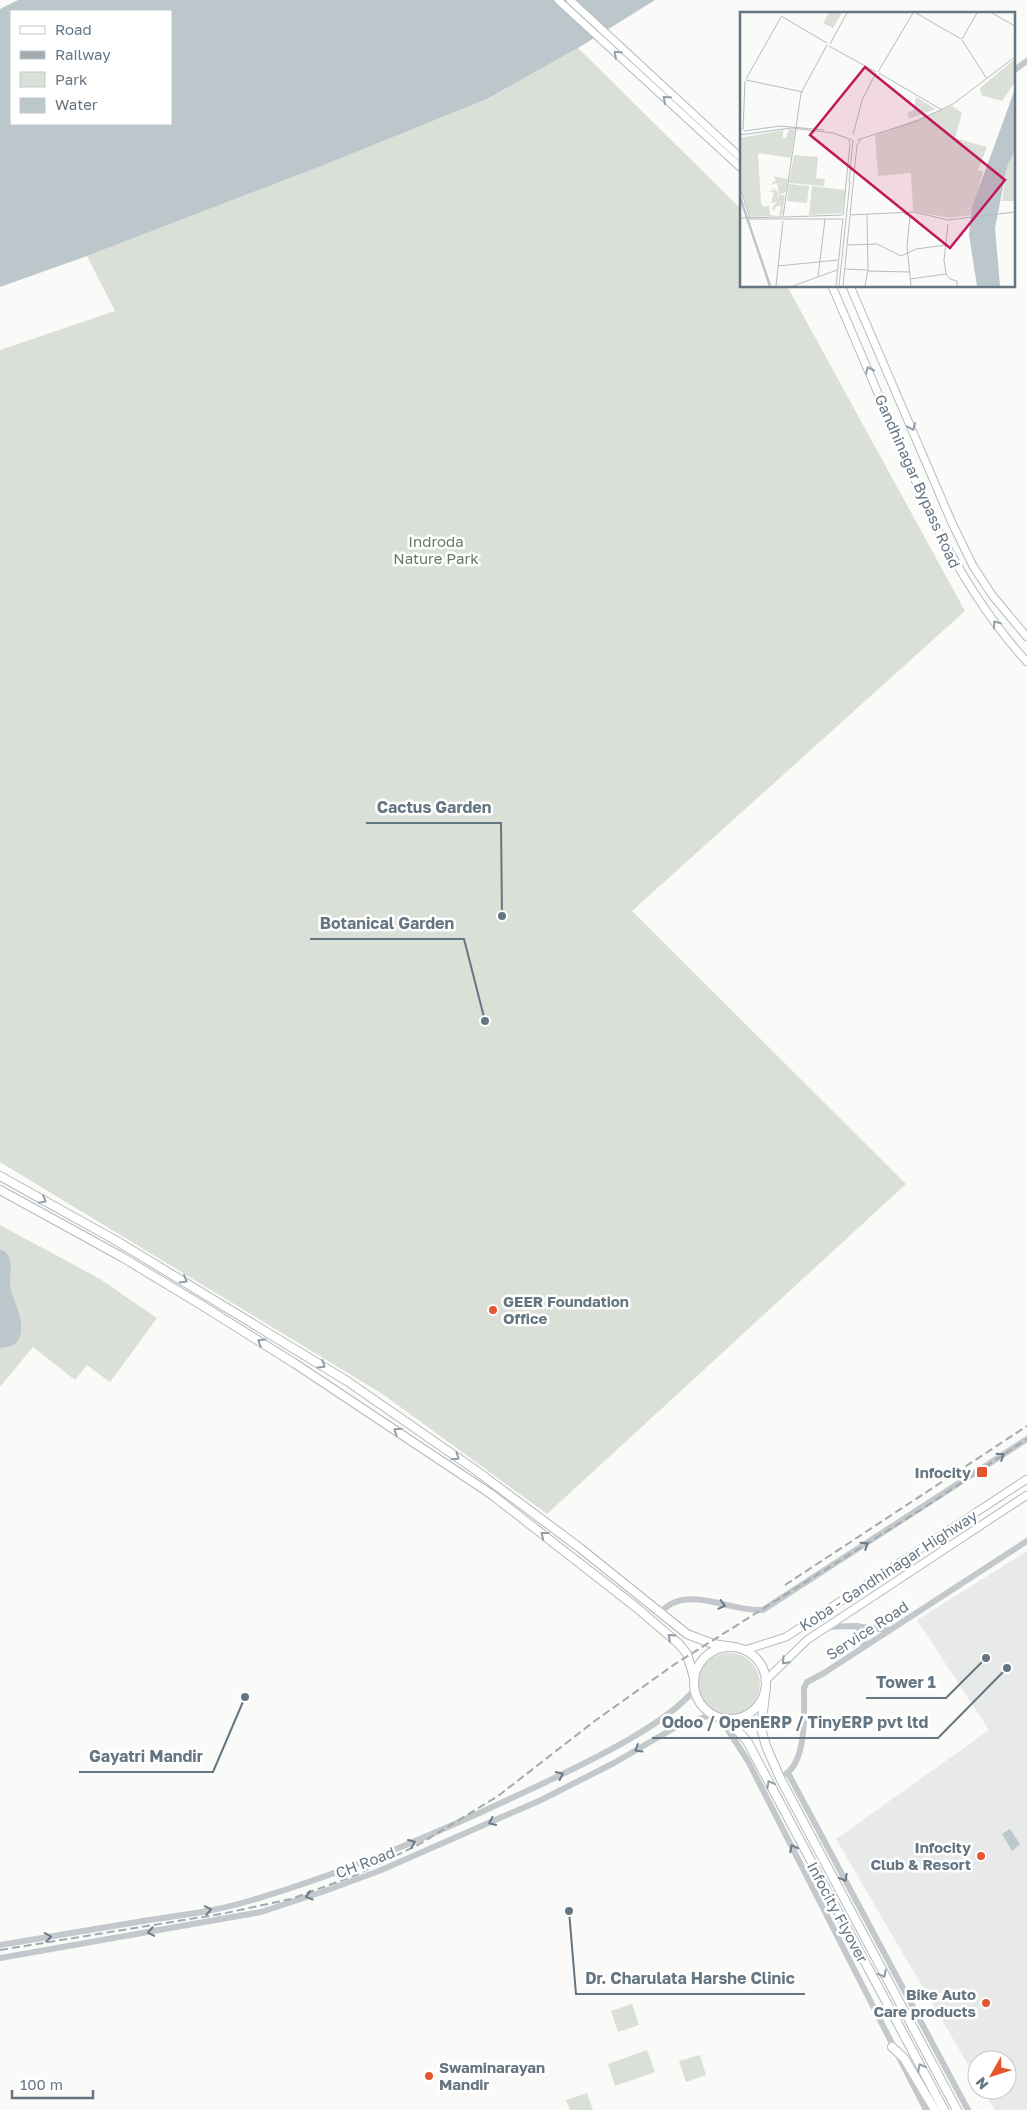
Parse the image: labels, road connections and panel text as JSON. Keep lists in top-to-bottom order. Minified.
{"streets":{"highway":["Infocity Flyover"],"main road":["Gandhinagar Bypass Road","Koba - Gandhinagar Highway"],"street":["Service Road","CH Road"]},"crossings":[["Koba - Gandhinagar Highway","CH Road"],["Koba - Gandhinagar Highway","Infocity Flyover"],["CH Road","Infocity Flyover"]],"parks":["Indroda Nature Park"],"places":{"other":["Cactus Garden","Botanical Garden","GEER Foundation Office","Tower 1","Odoo / OpenERP / TinyERP pvt ltd","Gayatri Mandir","Infocity Club & Resort","Dr. Charulata Harshe Clinic","Bike Auto Care products","Swaminarayan Mandir"],"transit":["Infocity"]},"legend":["Road","Railway","Park","Water"],"scale_bar":"100 m","north":"bottom left"}
